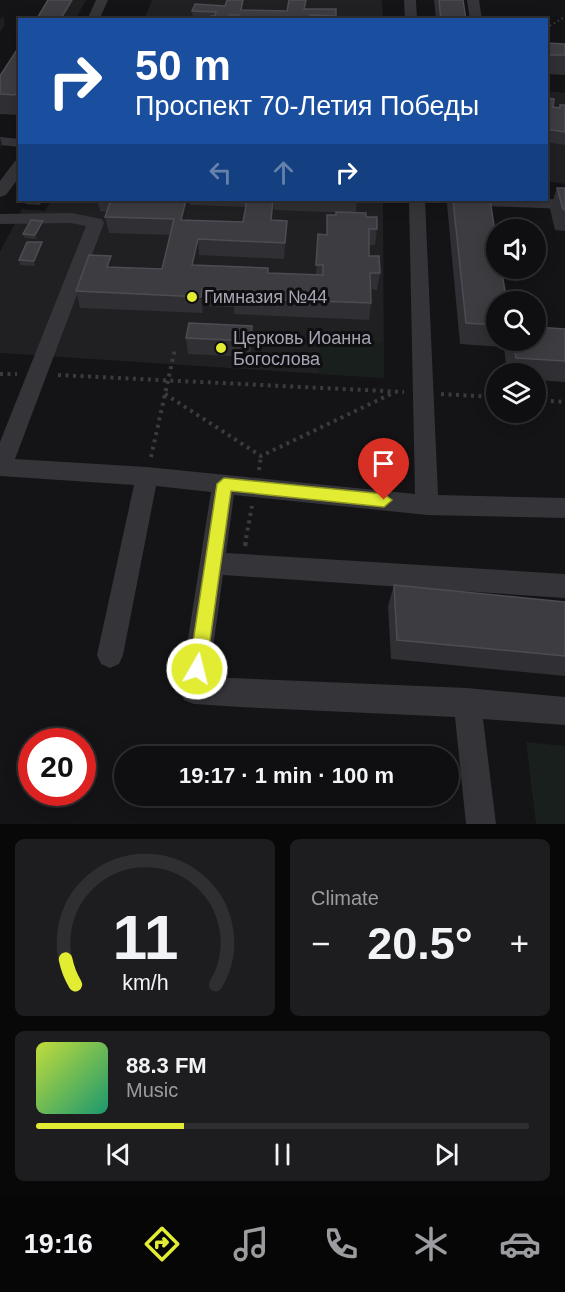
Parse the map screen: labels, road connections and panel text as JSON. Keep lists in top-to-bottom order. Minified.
{"places":["Гимназия №44","Церковь Иоанна Богослова"],"page":{"turn":["50 m","Проспект 70-Летия Победы"],"limit":"20","trip":"19:17 · 1 min · 100 m","tile":"Climate","heat":["−","20.5°","+"],"song":["88.3 FM","Music"],"tabs":"19:16","gauge":["11","km/h"]}}
